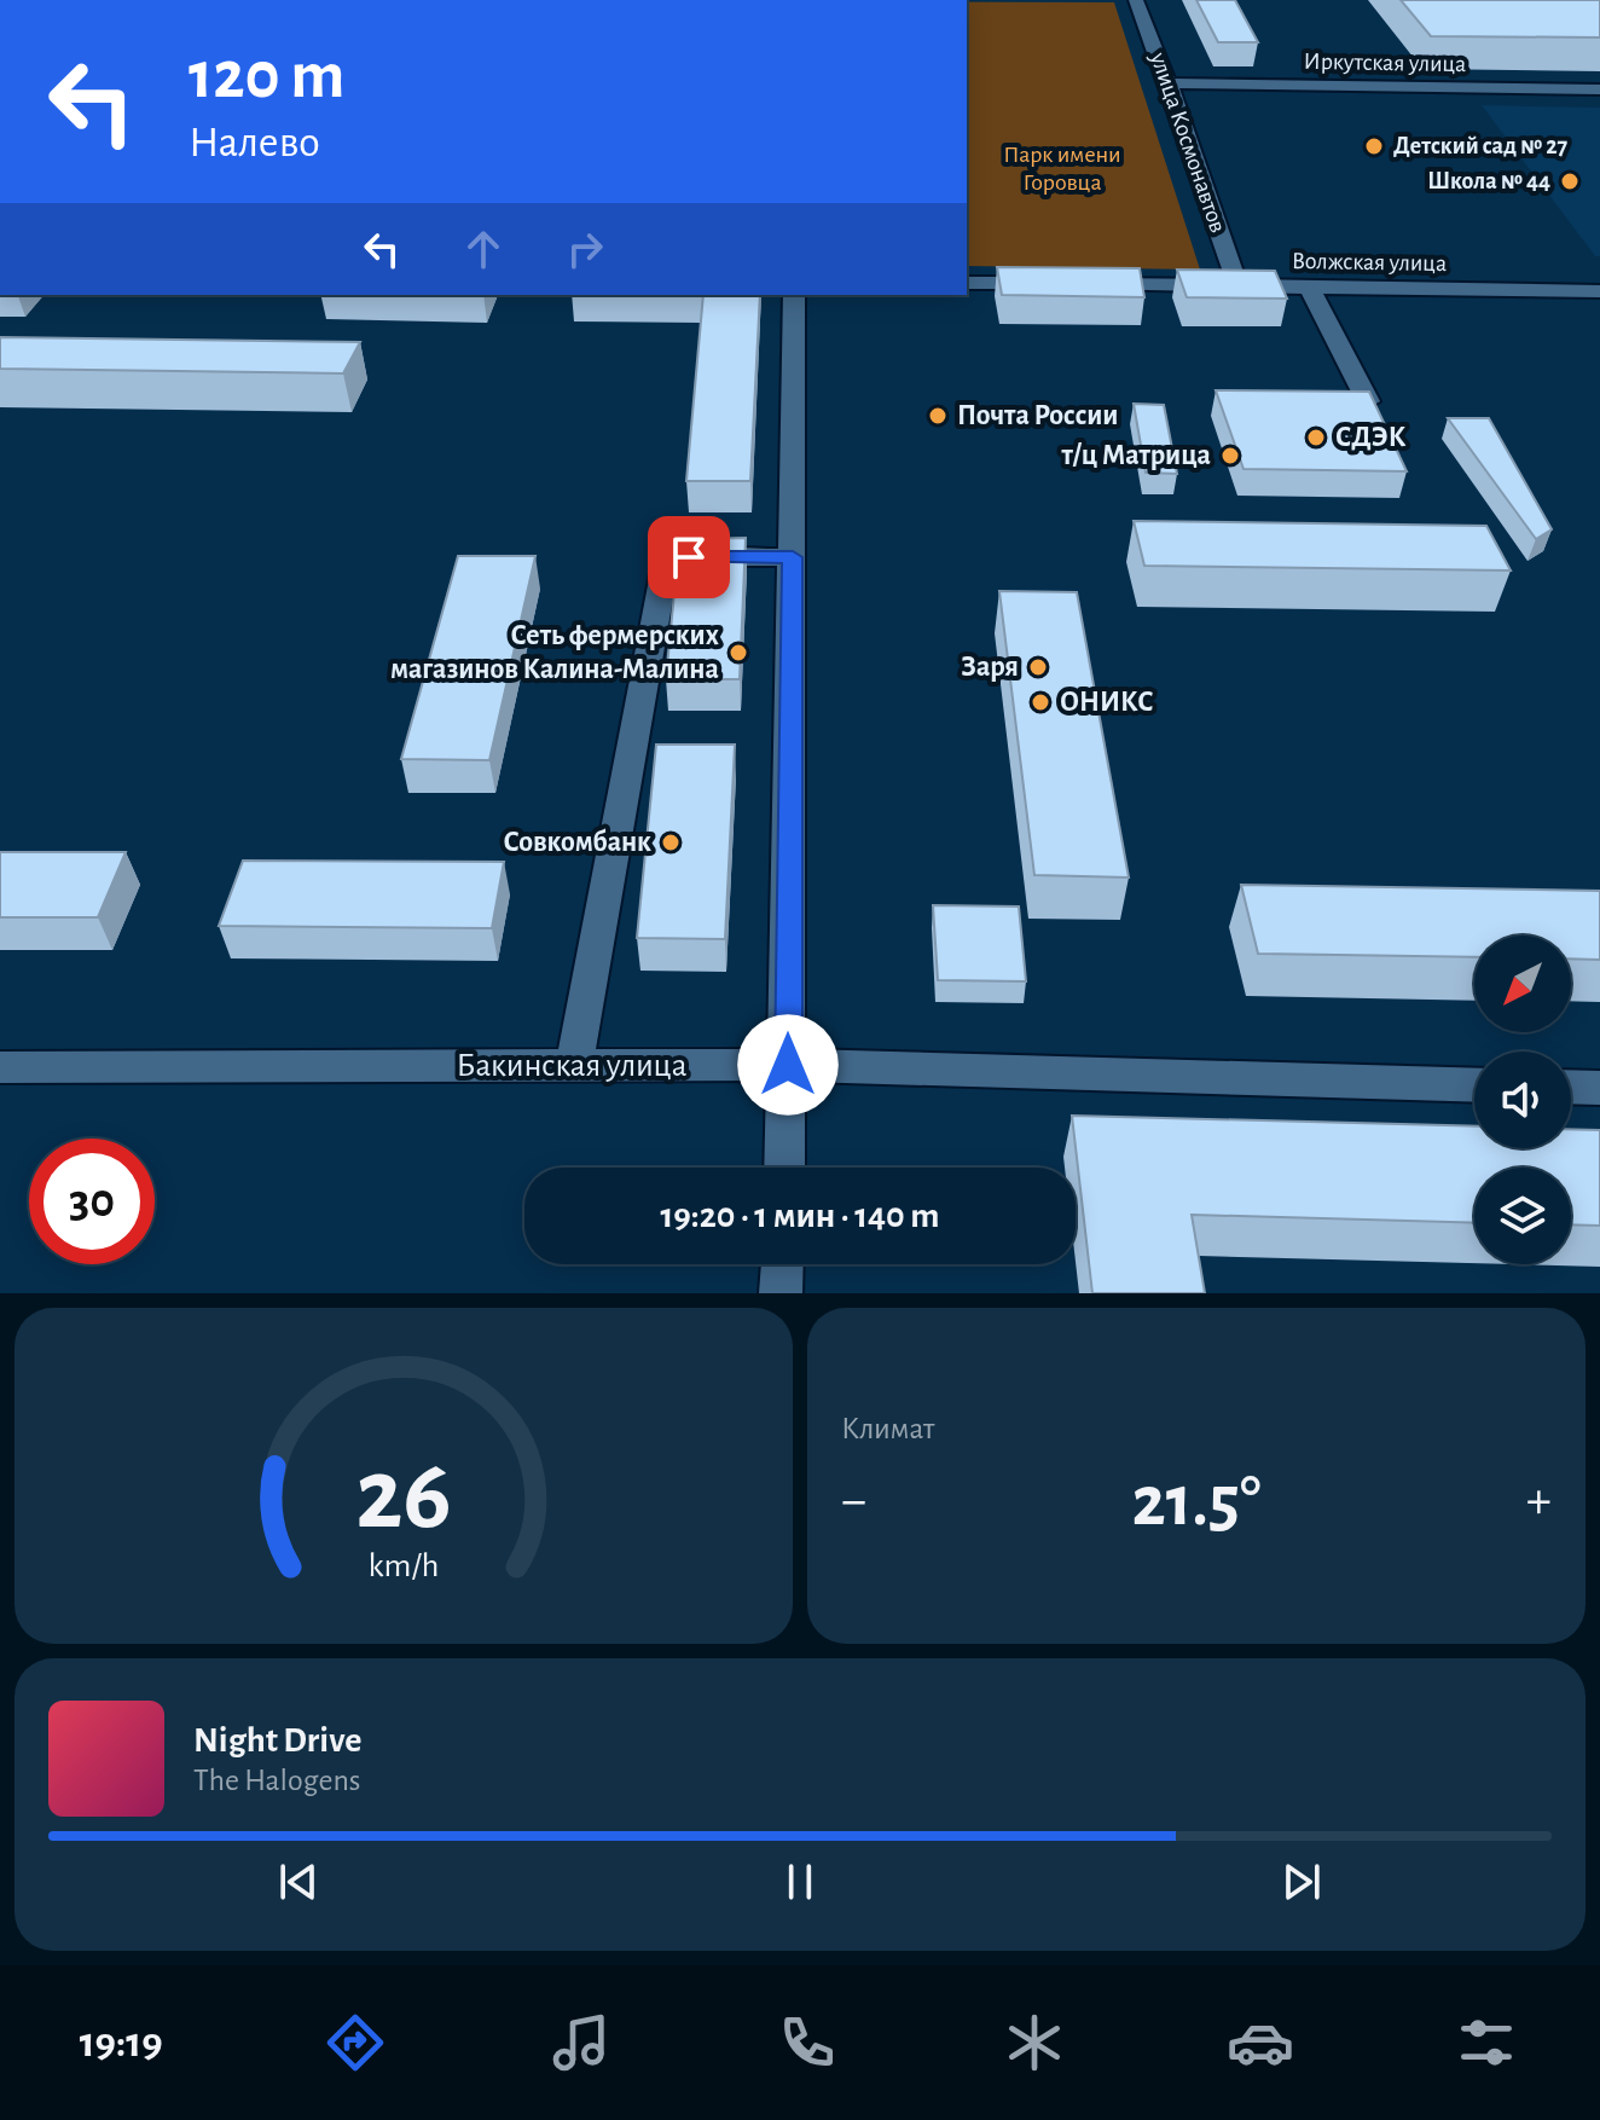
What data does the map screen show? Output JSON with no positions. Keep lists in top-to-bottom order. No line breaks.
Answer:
{"streets":{"street":["Иркутская улица","улица Космонавтов","Волжская улица","Бакинская улица"]},"crossings":[["Иркутская улица","улица Космонавтов"],["улица Космонавтов","Волжская улица"]],"parks":["Парк имени Горовца"],"places":["Детский сад № 27","Школа № 44","Почта России","СДЭК","т/ц Матрица","Сеть фермерских магазинов Калина-Малина","Заря","ОНИКС","Совкомбанк"],"north":"bottom left","page":{"turn":["120 m","Налево"],"limit":"30","trip":"19:20 · 1 мин · 140 m","tile":"Климат","heat":["−","21.5°","+"],"song":["Night Drive","The Halogens"],"tabs":"19:19","gauge":["26","km/h"]}}
